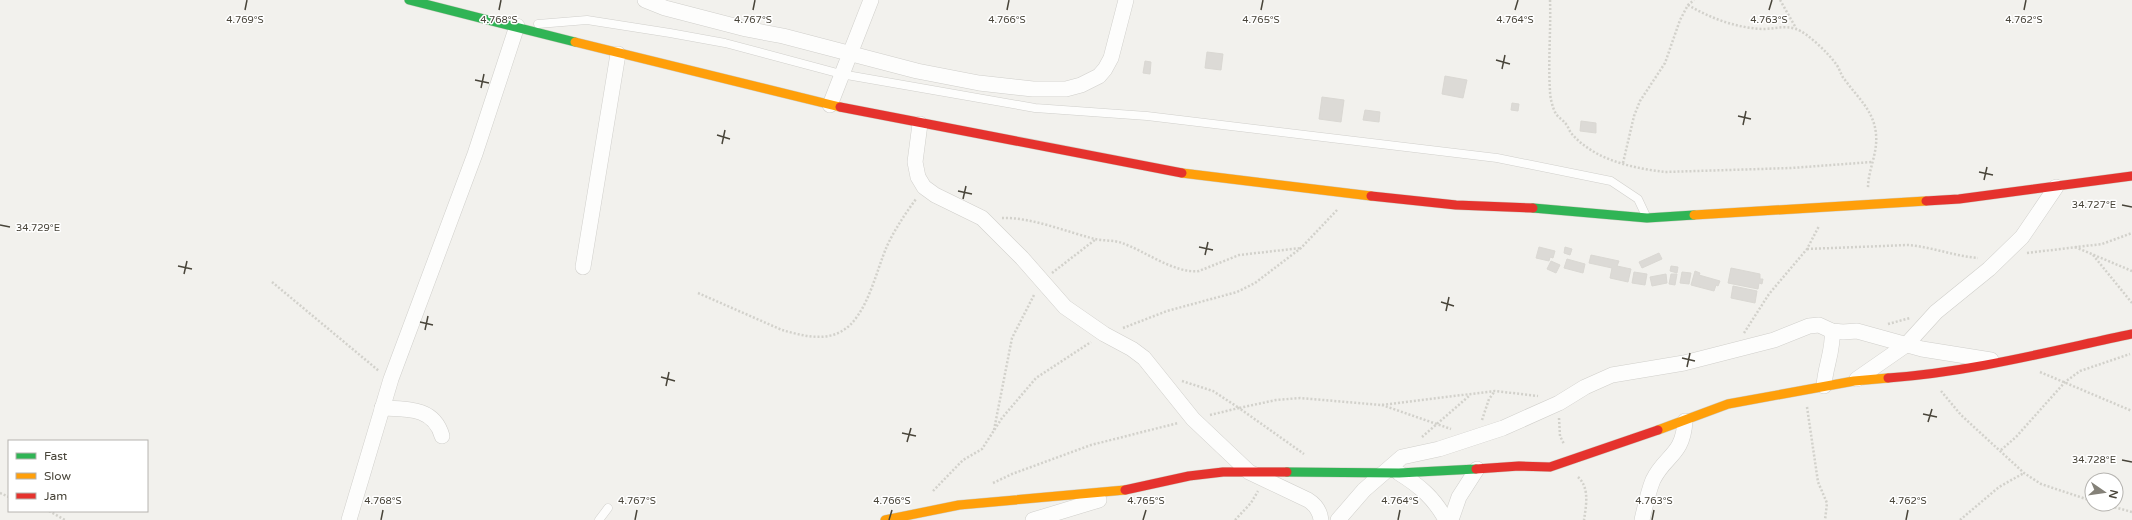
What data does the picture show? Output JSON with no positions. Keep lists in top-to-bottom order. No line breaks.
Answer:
{"legend":["Fast","Slow","Jam"],"north":"right","coordinates":["4.767°S","4.766°S","4.764°S","4.763°S","4.762°S","4.769°S","4.768°S","4.765°S","34.727°E","34.729°E","34.728°E"]}
